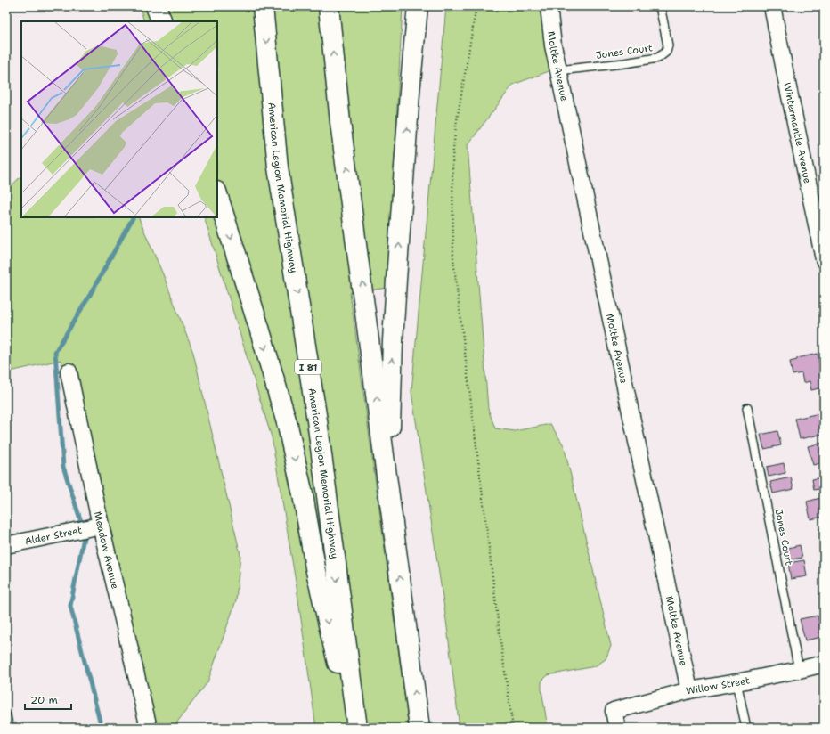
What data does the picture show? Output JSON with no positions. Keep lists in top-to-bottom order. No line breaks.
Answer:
{"streets":{"highway":["American Legion Memorial Highway","I 81"],"street":["Moltke Avenue","Wintermantle Avenue","Alder Street","Meadow Avenue","Willow Street"],"lane":["Jones Court"]},"crossings":[["Jones Court","Moltke Avenue"],["Jones Court","Willow Street"],["Moltke Avenue","Willow Street"],["Alder Street","Meadow Avenue"]],"scale_bar":"20 m"}
